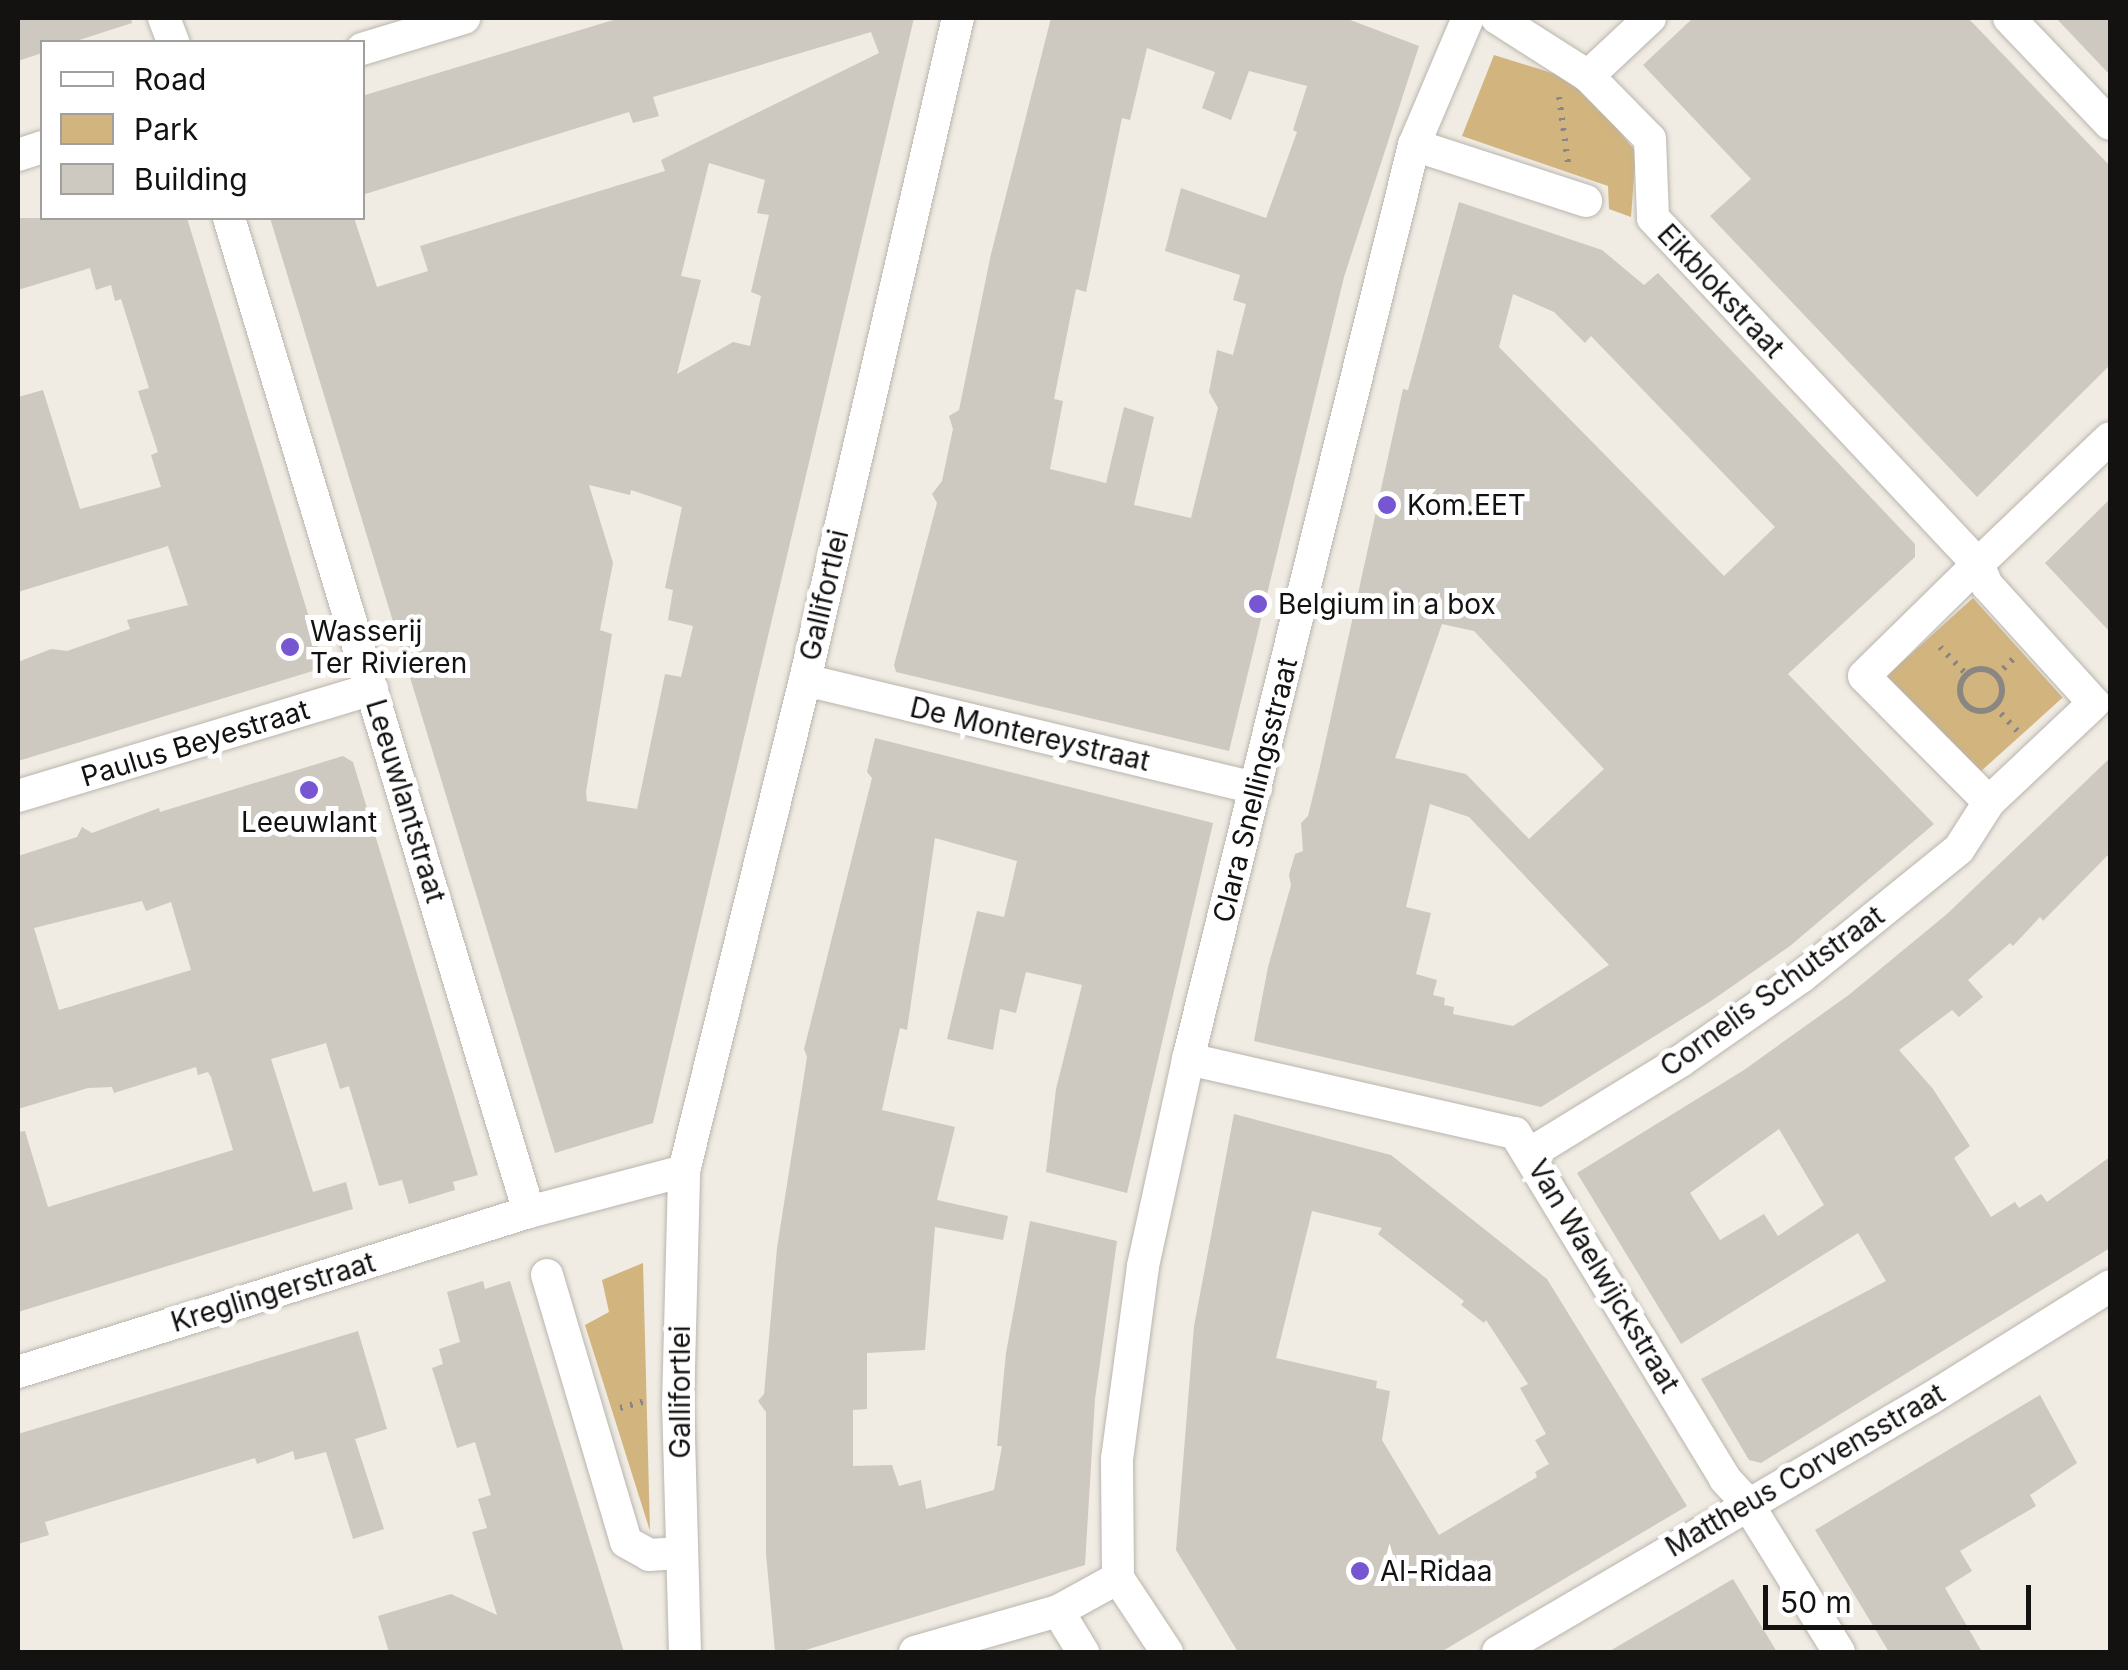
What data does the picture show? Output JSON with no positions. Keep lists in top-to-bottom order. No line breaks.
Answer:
{"streets":{"street":["Eikblokstraat","Gallifortlei","De Montereystraat","Paulus Beyestraat","Clara Snellingsstraat","Leeuwlantstraat","Cornelis Schutstraat","Van Waelwijckstraat","Kreglingerstraat","Mattheus Corvensstraat"]},"crossings":[["Eikblokstraat","Cornelis Schutstraat"],["Gallifortlei","De Montereystraat"],["De Montereystraat","Clara Snellingsstraat"],["Paulus Beyestraat","Leeuwlantstraat"],["Clara Snellingsstraat","Van Waelwijckstraat"],["Leeuwlantstraat","Kreglingerstraat"],["Cornelis Schutstraat","Van Waelwijckstraat"],["Van Waelwijckstraat","Mattheus Corvensstraat"]],"places":["Kom.EET","Belgium in a box","Wasserij Ter Rivieren","Leeuwlant","Al-Ridaa"],"legend":["Road","Park","Building"],"scale_bar":"50 m"}
